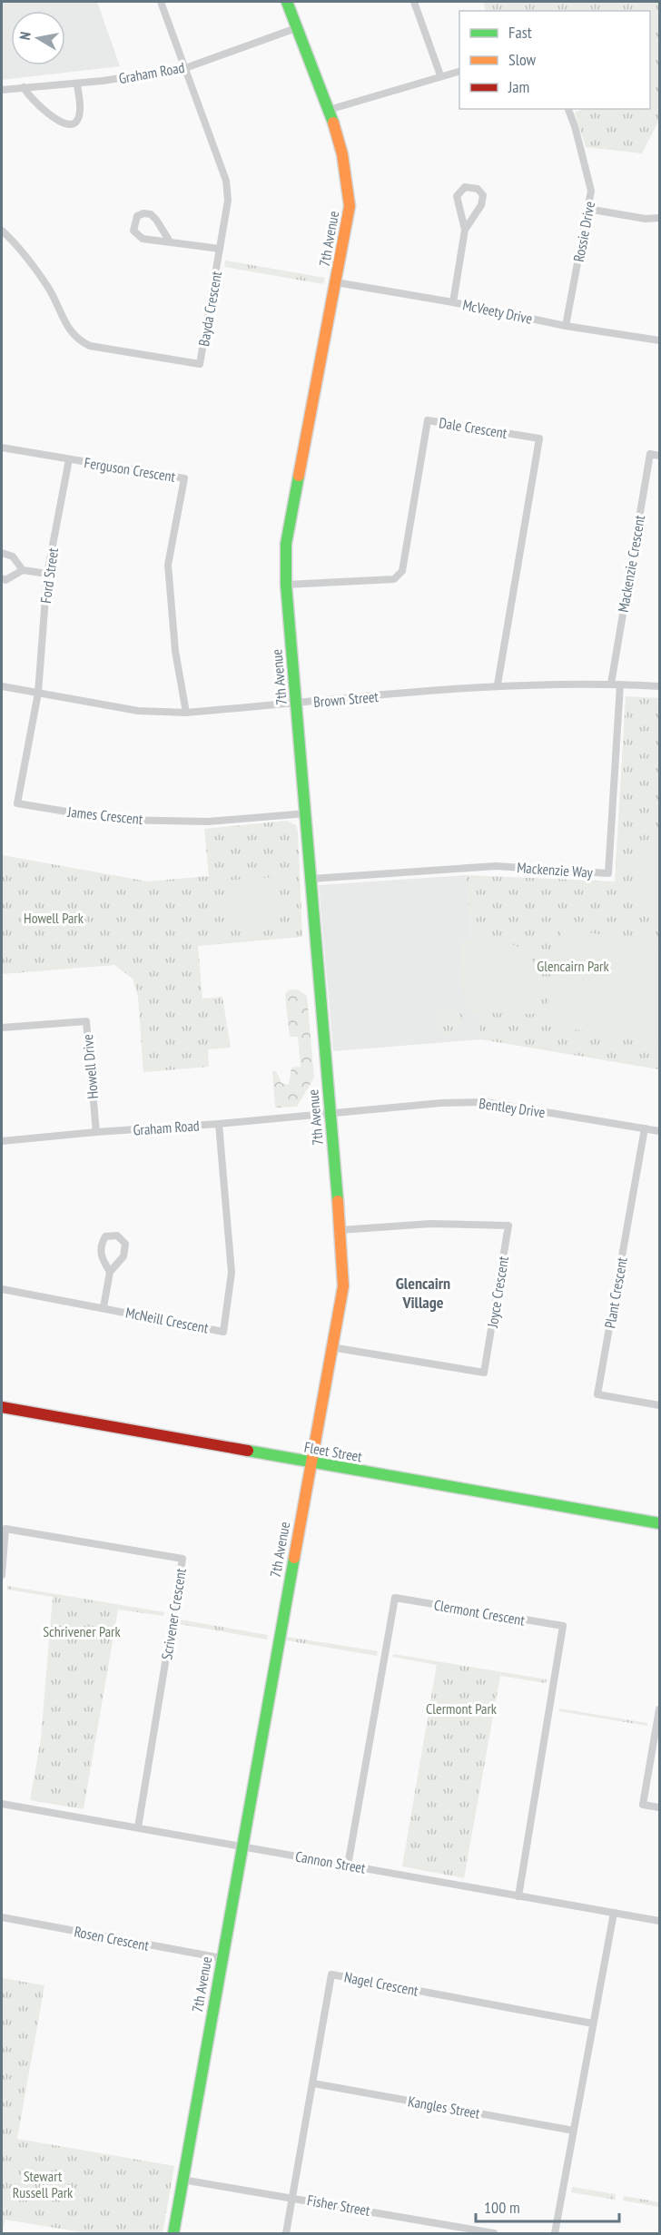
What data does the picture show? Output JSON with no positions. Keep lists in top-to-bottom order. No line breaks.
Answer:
{"streets":{"street":["Graham Road","Rossie Drive","7th Avenue","Bayda Crescent","McVeety Drive","Dale Crescent","Ferguson Crescent","Mackenzie Crescent","Ford Street","Brown Street","James Crescent","Mackenzie Way","Howell Drive","Bentley Drive","Joyce Crescent","Plant Crescent","McNeill Crescent","Fleet Street","Clermont Crescent","Scrivener Crescent","Cannon Street","Rosen Crescent","Nagel Crescent","Kangles Street","Fisher Street"]},"crossings":[["Graham Road","7th Avenue"],["Graham Road","Bayda Crescent"],["Graham Road","Howell Drive"],["Graham Road","Bentley Drive"],["Graham Road","McNeill Crescent"],["Rossie Drive","McVeety Drive"],["7th Avenue","McVeety Drive"],["7th Avenue","Dale Crescent"],["7th Avenue","Brown Street"],["7th Avenue","James Crescent"],["7th Avenue","Mackenzie Way"],["7th Avenue","Bentley Drive"],["7th Avenue","Joyce Crescent"],["7th Avenue","Fleet Street"],["7th Avenue","Cannon Street"],["7th Avenue","Rosen Crescent"],["7th Avenue","Fisher Street"],["Dale Crescent","Brown Street"],["Ferguson Crescent","Ford Street"],["Ferguson Crescent","Brown Street"],["Mackenzie Crescent","Brown Street"],["Ford Street","Brown Street"],["Ford Street","James Crescent"],["Brown Street","James Crescent"],["Brown Street","Mackenzie Way"],["Bentley Drive","Plant Crescent"],["Clermont Crescent","Cannon Street"],["Scrivener Crescent","Cannon Street"],["Nagel Crescent","Kangles Street"],["Nagel Crescent","Fisher Street"]],"districts":["Glencairn Village"],"parks":["Howell Park","Glencairn Park","Schrivener Park","Clermont Park","Stewart Russell Park"],"legend":["Fast","Slow","Jam"],"scale_bar":"100 m","north":"left"}
